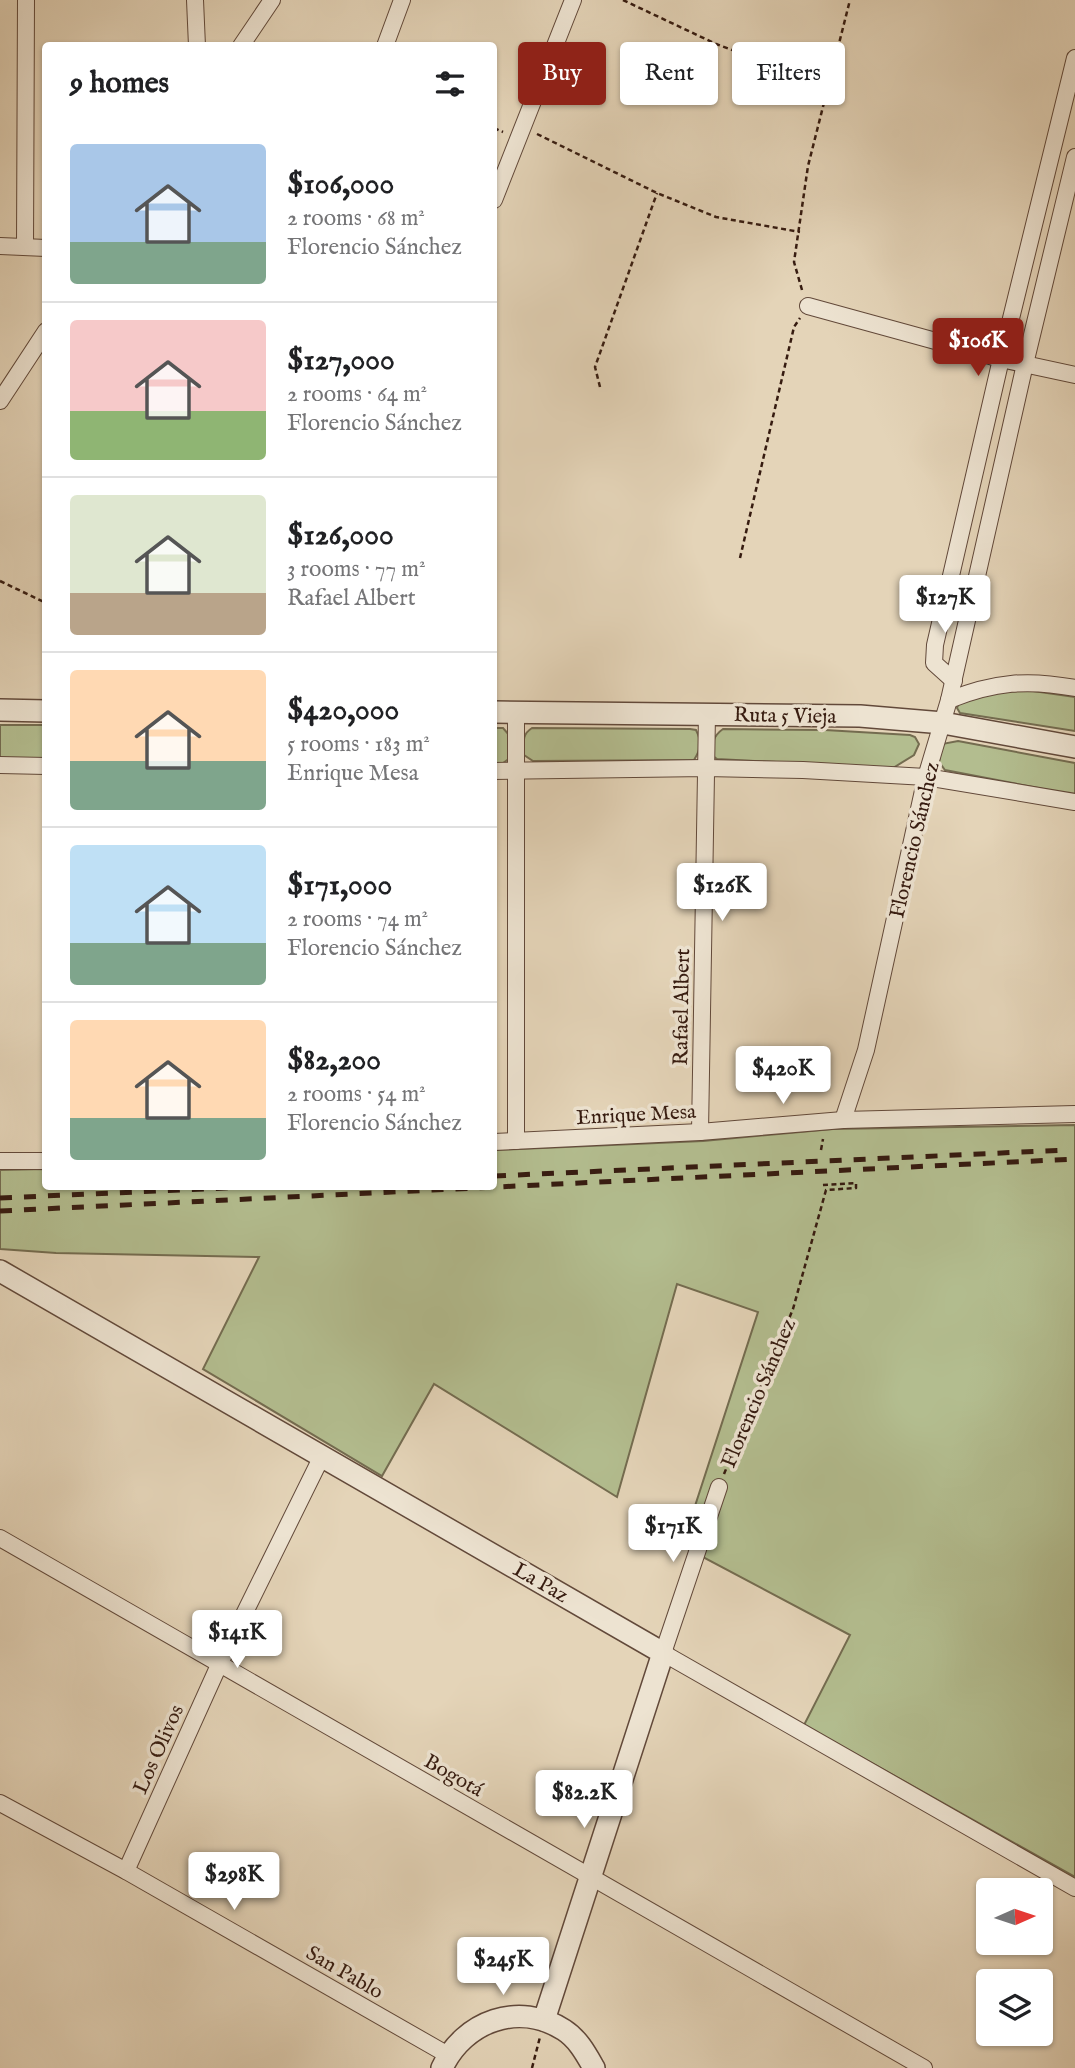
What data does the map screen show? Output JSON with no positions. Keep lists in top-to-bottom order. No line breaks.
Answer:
{"streets":{"street":["Ruta 5 Vieja","Florencio Sánchez","Rafael Albert","Enrique Mesa","La Paz","Los Olivos","Bogotá","San Pablo"]},"crossings":[["Ruta 5 Vieja","Florencio Sánchez"],["Ruta 5 Vieja","Rafael Albert"],["Florencio Sánchez","Enrique Mesa"],["Florencio Sánchez","La Paz"],["Florencio Sánchez","Bogotá"],["Rafael Albert","Enrique Mesa"],["La Paz","Los Olivos"],["Los Olivos","Bogotá"],["Los Olivos","San Pablo"]],"north":"right","page":{"chip":["Buy","Rent","Filters"],"heading":"9 homes","list":[{"name":"$106,000","note":"2 rooms · 68 m² · Florencio Sánchez"},{"name":"$127,000","note":"2 rooms · 64 m² · Florencio Sánchez"},{"name":"$126,000","note":"3 rooms · 77 m² · Rafael Albert"},{"name":"$420,000","note":"5 rooms · 183 m² · Enrique Mesa"},{"name":"$171,000","note":"2 rooms · 74 m² · Florencio Sánchez"},{"name":"$82,200","note":"2 rooms · 54 m² · Florencio Sánchez"}],"price":["$106K","$127K","$126K","$420K","$171K","$141K","$82.2K","$298K","$245K"]}}
